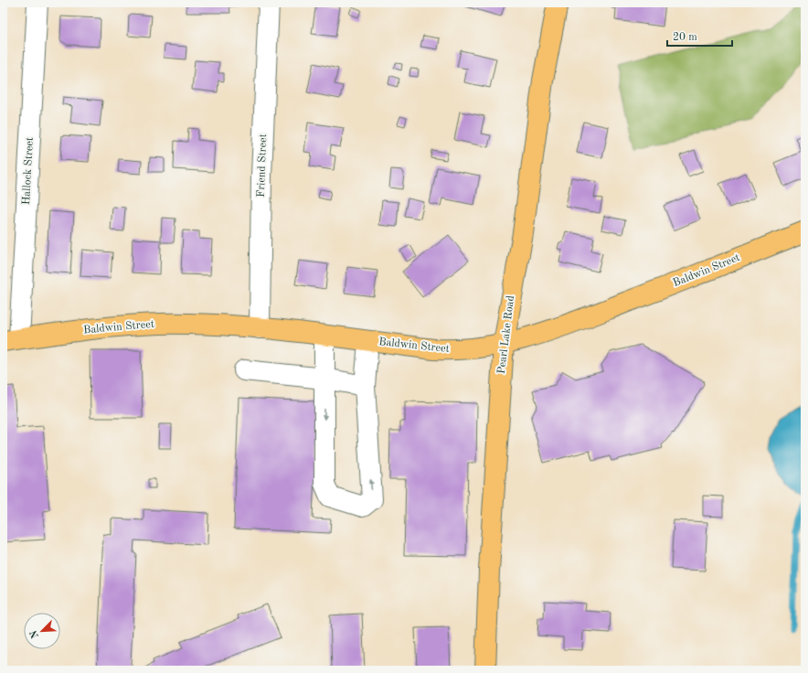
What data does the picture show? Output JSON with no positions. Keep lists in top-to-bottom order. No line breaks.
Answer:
{"streets":{"main road":["Baldwin Street","Pearl Lake Road"],"street":["Friend Street","Hallock Street"]},"crossings":[["Friend Street","Baldwin Street"],["Hallock Street","Baldwin Street"],["Baldwin Street","Pearl Lake Road"]],"scale_bar":"20 m","north":"bottom left"}
